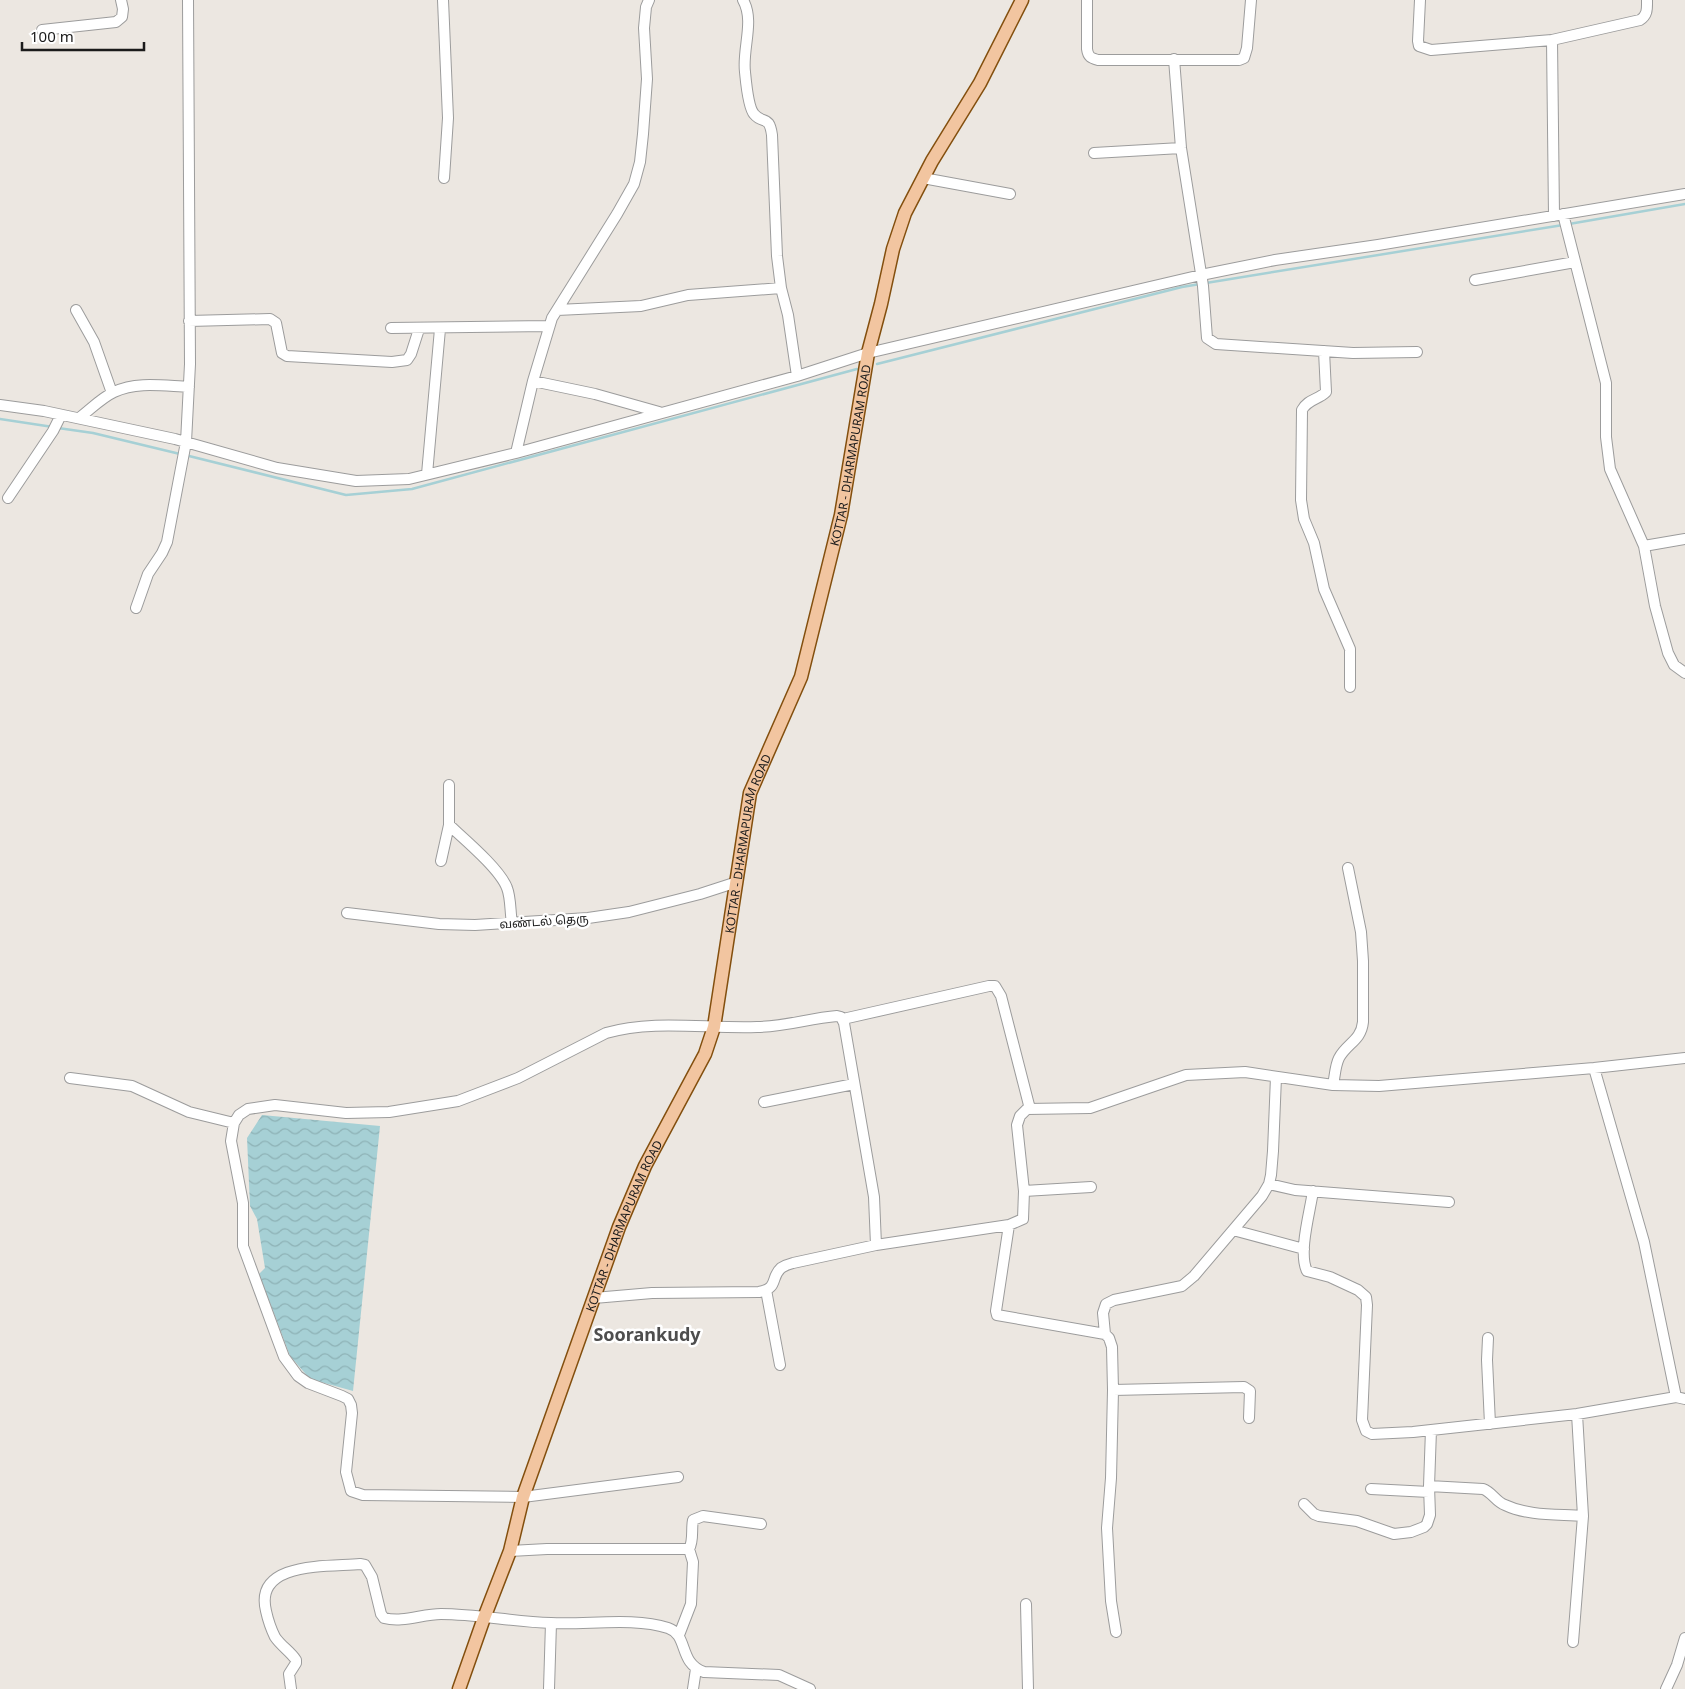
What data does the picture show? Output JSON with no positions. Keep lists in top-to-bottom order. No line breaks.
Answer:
{"streets":{"main road":["KOTTAR - DHARMAPURAM ROAD"],"street":["வண்டல் தெரு"]},"crossings":[["KOTTAR - DHARMAPURAM ROAD","வண்டல் தெரு"]],"districts":["Soorankudy"],"scale_bar":"100 m"}
